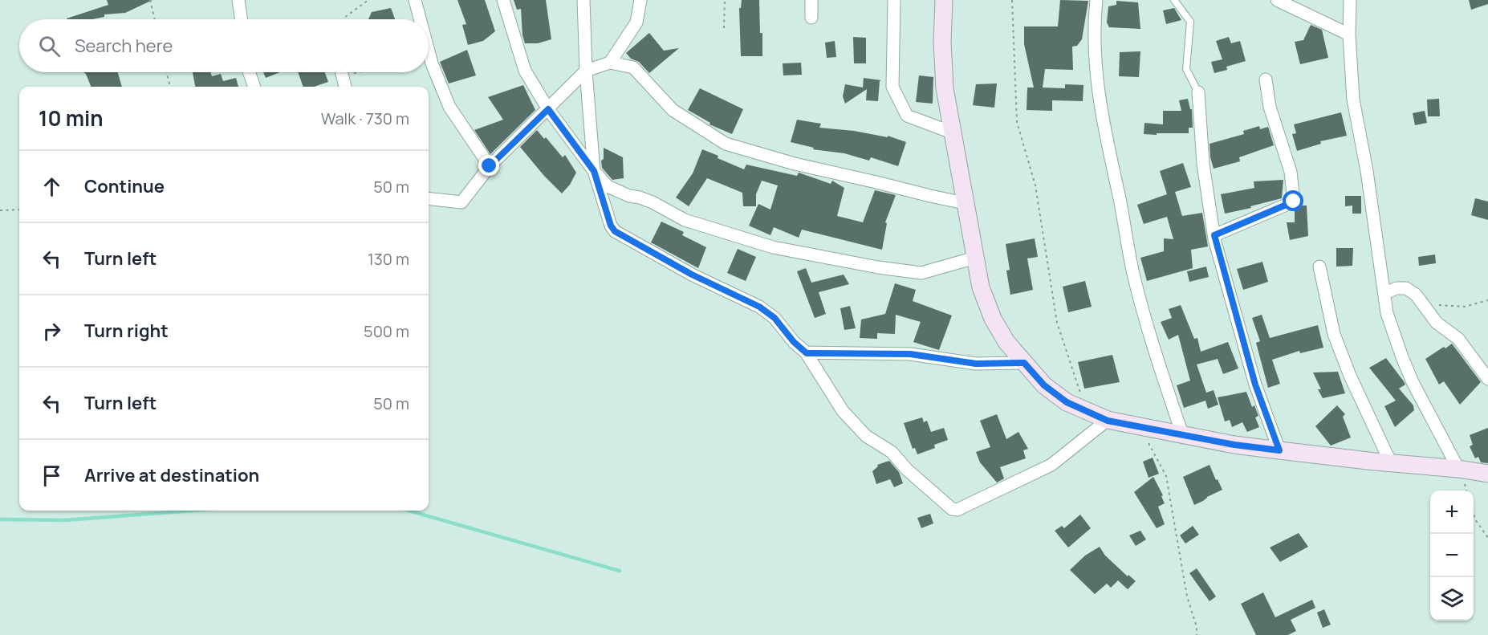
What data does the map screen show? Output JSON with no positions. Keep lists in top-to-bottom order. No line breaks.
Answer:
{"page":{"search":"Search here","heading":["10 min","Walk · 730 m"],"list":[["Continue","50 m"],["Turn left","130 m"],["Turn right","500 m"],["Turn left","50 m"],"Arrive at destination"],"map_buttons":["+","−"]}}
